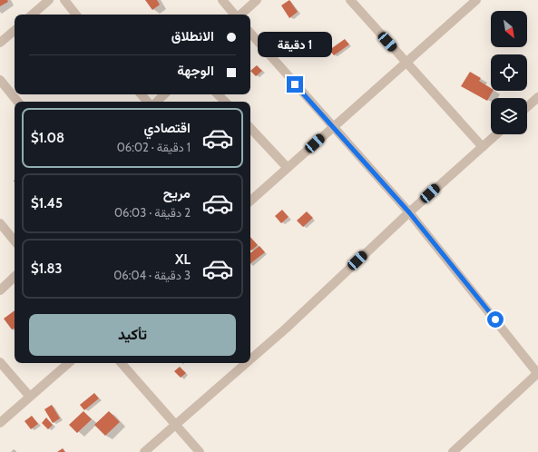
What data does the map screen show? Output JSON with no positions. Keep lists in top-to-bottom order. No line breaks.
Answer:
{"north":"bottom right","page":{"banner":["الانطلاق","الوجهة"],"bubble":"1 دقيقة","list":[{"name":"اقتصادي","note":"1 دقيقة · 06:02","value":"$1.08"},{"name":"مريح","note":"2 دقيقة · 06:03","value":"$1.45"},{"name":"XL","note":"3 دقيقة · 06:04","value":"$1.83"}],"buttons":"تأكيد"}}
